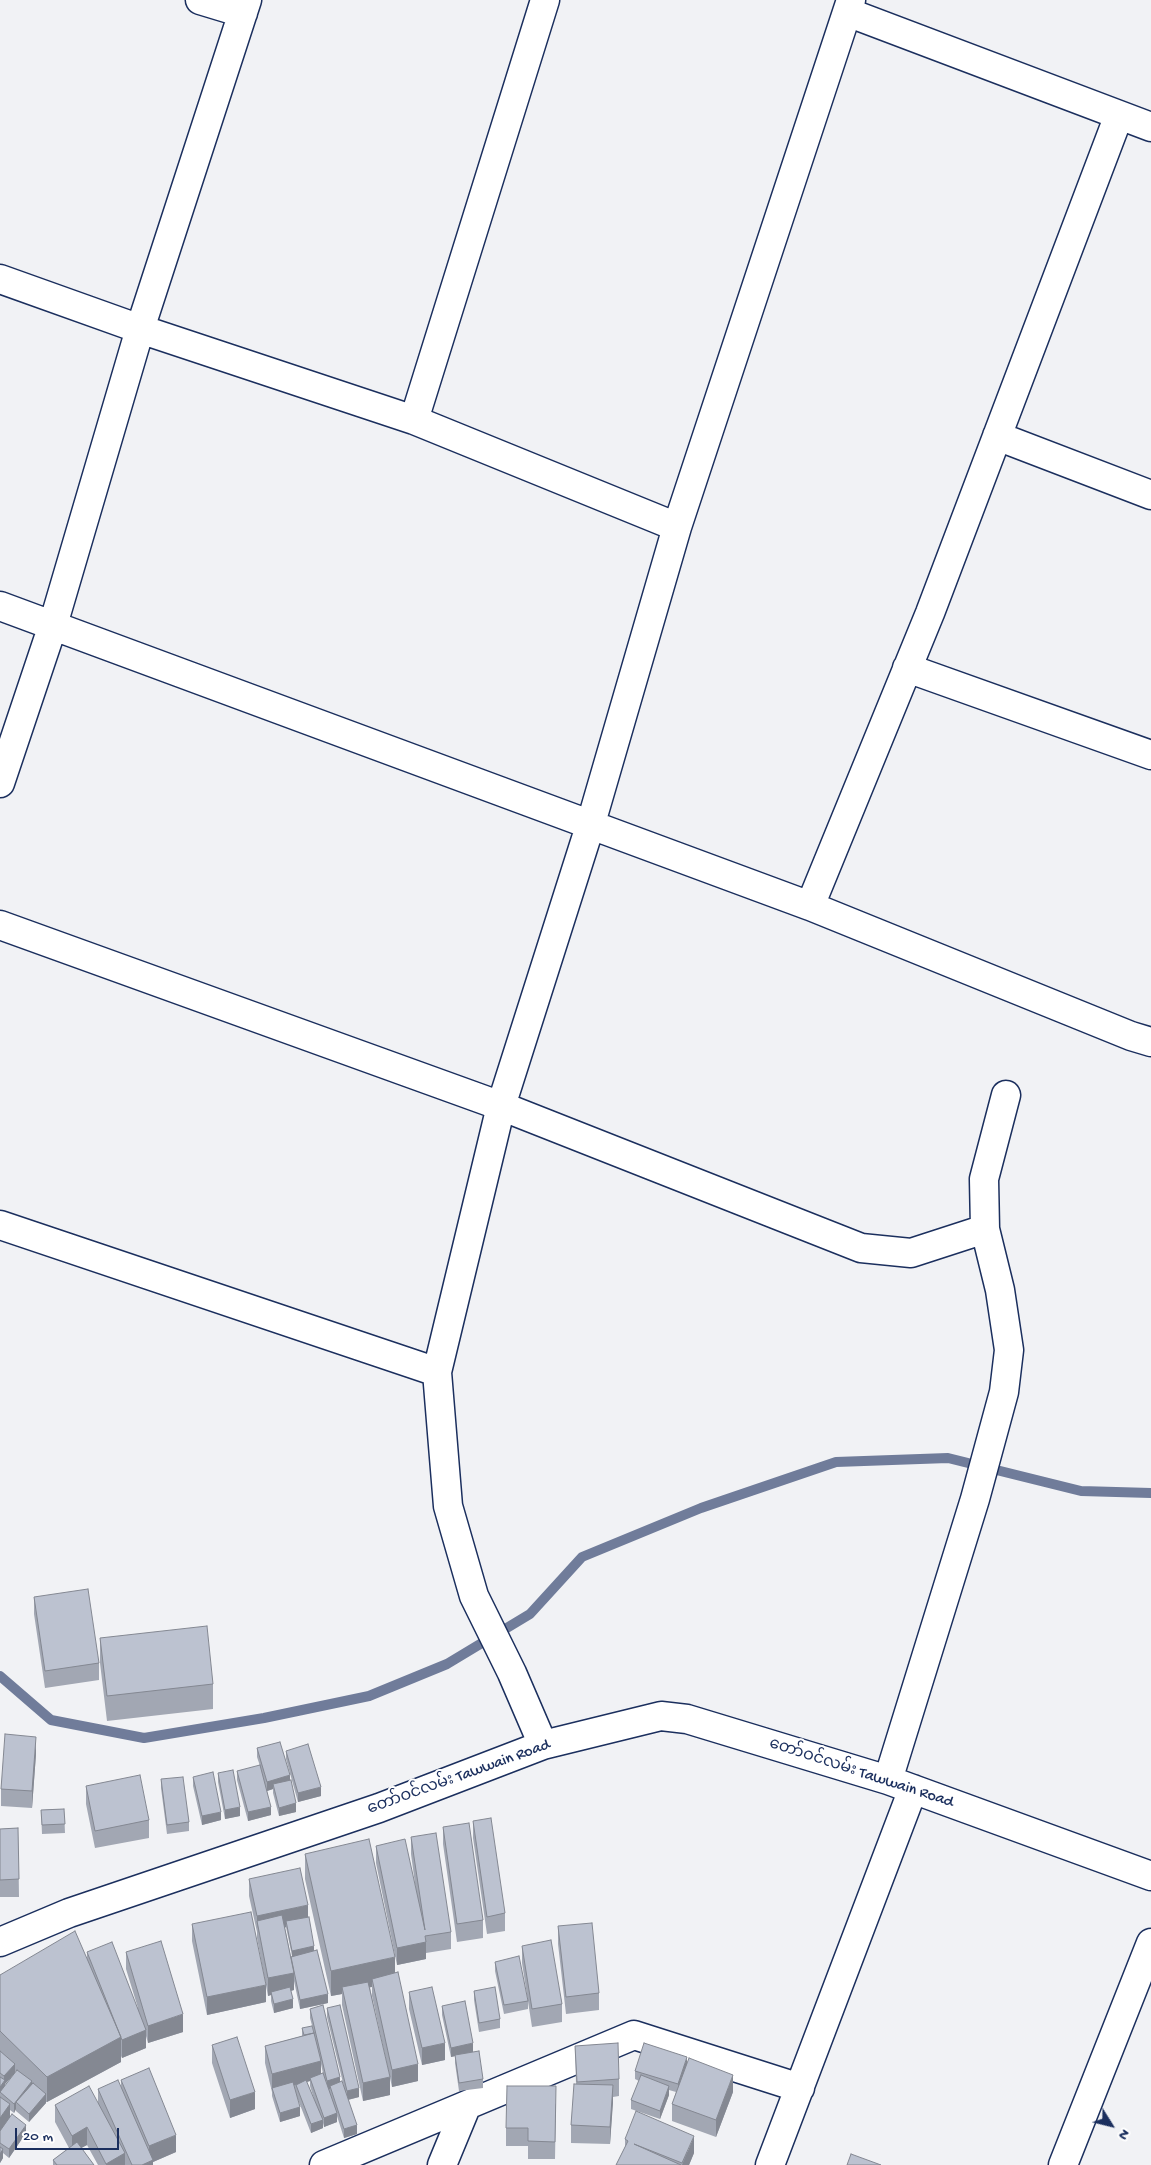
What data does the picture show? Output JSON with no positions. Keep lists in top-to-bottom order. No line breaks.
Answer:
{"streets":{"street":["တော်ဝင်လမ်း Tawwain Road"]},"scale_bar":"20 m","north":"bottom right"}
